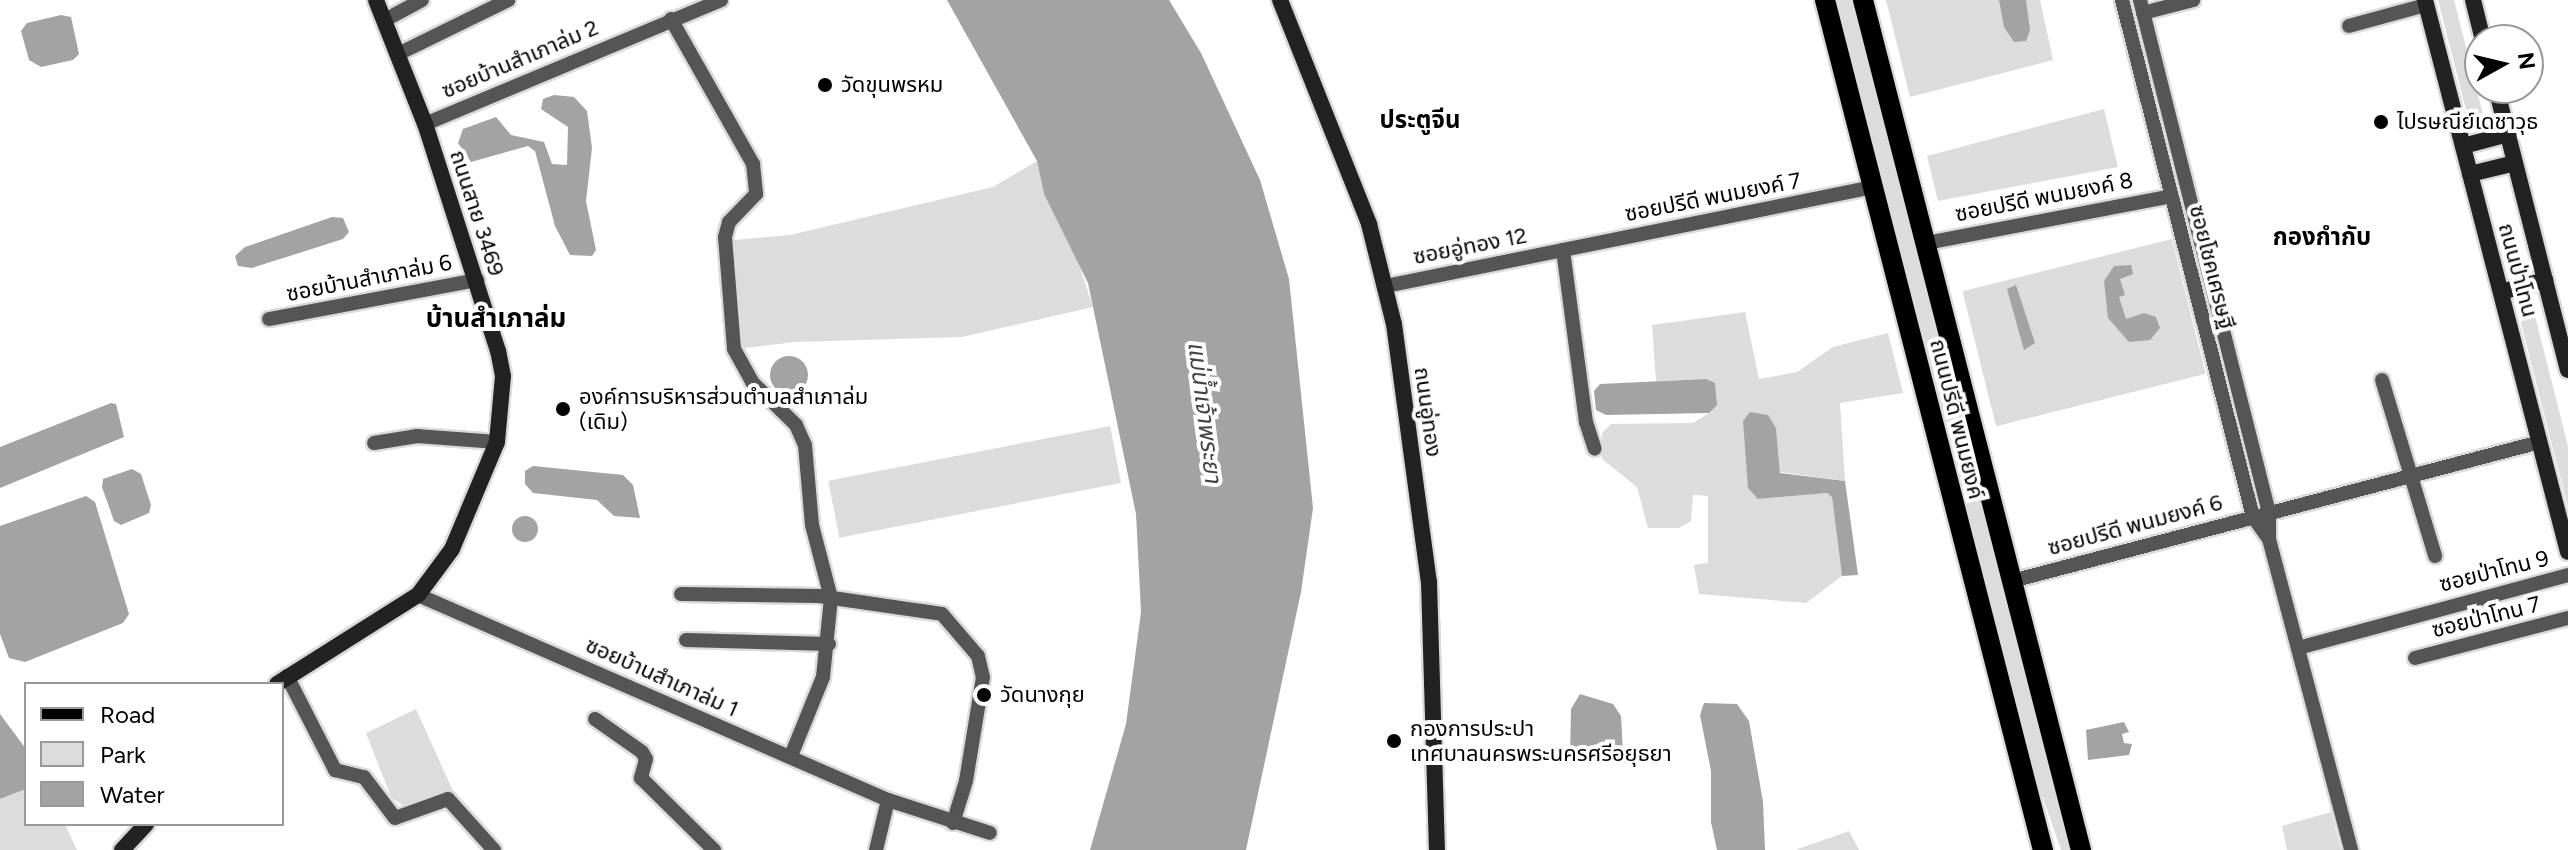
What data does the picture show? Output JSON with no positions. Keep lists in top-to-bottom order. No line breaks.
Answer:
{"streets":{"main road":["ถนนปรีดี พนมยงค์"],"street":["ซอยบ้านสำเภาล่ม 2","ซอยปรีดี พนมยงค์ 7","ซอยปรีดี พนมยงค์ 8","ถนนสาย 3469","ซอยอู่ทอง 12","ซอยโชคเศรษฐี","ถนนป่าโทน","ซอยบ้านสำเภาล่ม 6","ถนนอู่ทอง","ซอยปรีดี พนมยงค์ 6","ซอยป่าโทน 9","ซอยป่าโทน 7","ซอยบ้านสำเภาล่ม 1"]},"crossings":[["ซอยบ้านสำเภาล่ม 2","ถนนสาย 3469"],["ซอยปรีดี พนมยงค์ 7","ซอยอู่ทอง 12"],["ซอยปรีดี พนมยงค์ 7","ถนนปรีดี พนมยงค์"],["ซอยปรีดี พนมยงค์ 8","ซอยโชคเศรษฐี"],["ซอยปรีดี พนมยงค์ 8","ถนนปรีดี พนมยงค์"],["ถนนสาย 3469","ซอยบ้านสำเภาล่ม 6"],["ถนนสาย 3469","ซอยบ้านสำเภาล่ม 1"],["ซอยอู่ทอง 12","ถนนอู่ทอง"],["ซอยโชคเศรษฐี","ซอยปรีดี พนมยงค์ 6"],["ซอยโชคเศรษฐี","ซอยป่าโทน 9"],["ถนนป่าโทน","ซอยปรีดี พนมยงค์ 6"],["ถนนปรีดี พนมยงค์","ซอยปรีดี พนมยงค์ 6"]],"districts":["ประตูจีน","กองกำกับ","บ้านสำเภาล่ม"],"water":["แม่น้ำเจ้าพระยา"],"places":["วัดขุนพรหม","ไปรษณีย์เดชาวุธ","องค์การบริหารส่วนตำบลสำเภาล่ม (เดิม)","วัดนางกุย","กองการประปา เทศบาลนครพระนครศรีอยุธยา"],"legend":["Road","Park","Water"],"north":"right"}
